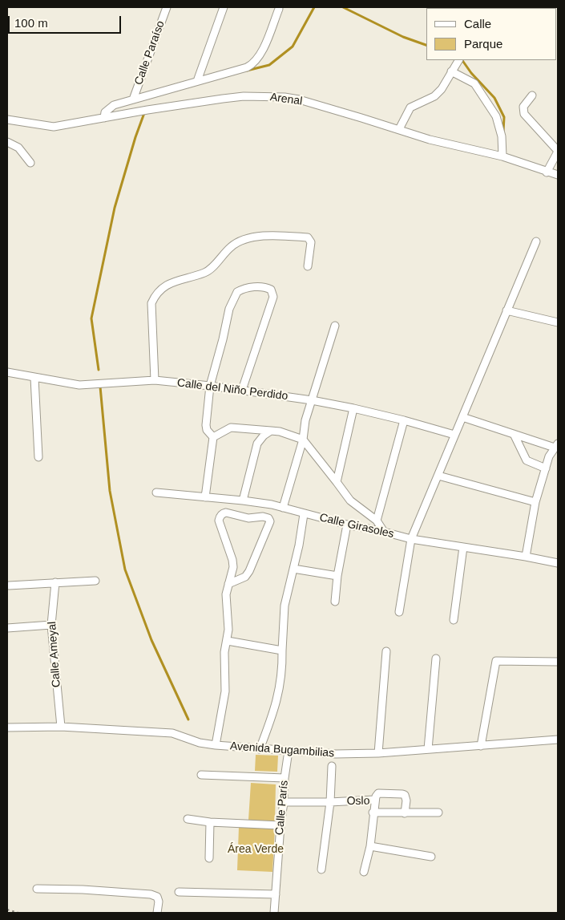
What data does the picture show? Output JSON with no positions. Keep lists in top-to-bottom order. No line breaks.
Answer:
{"streets":{"street":["Calle Paraíso","Arenal","Calle del Niño Perdido","Calle Girasoles","Calle Ameyal","Avenida Bugambilias","Oslo","Calle París"]},"crossings":[["Calle Ameyal","Avenida Bugambilias"],["Avenida Bugambilias","Calle París"]],"parks":["Área Verde"],"legend":["Calle","Parque"],"scale_bar":"100 m"}
